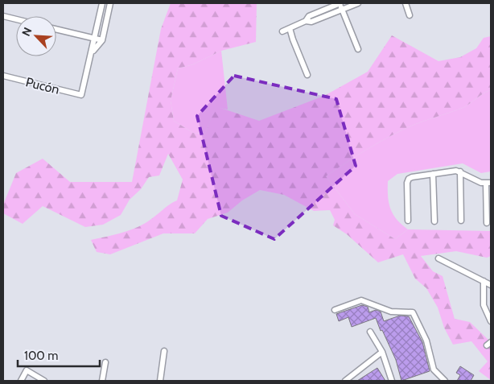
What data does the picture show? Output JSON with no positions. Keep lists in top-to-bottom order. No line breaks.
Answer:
{"streets":{"street":["Pucón"]},"scale_bar":"100 m","north":"top left"}
